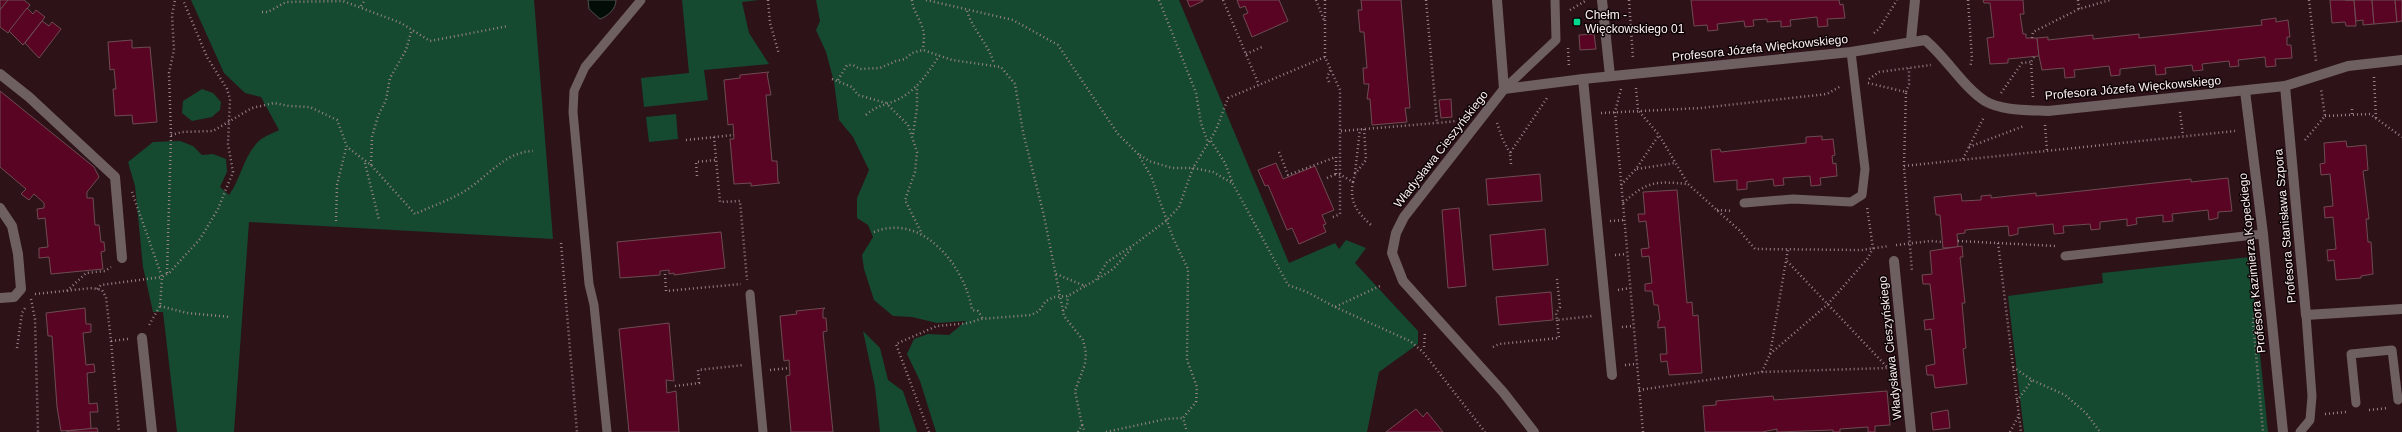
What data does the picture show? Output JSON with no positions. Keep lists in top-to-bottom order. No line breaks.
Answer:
{"streets":{"street":["Profesora Józefa Więckowskiego","Władysława Cieszyńskiego","Profesora Stanisława Szpora","Profesora Kazimierza Kopeckiego"]},"crossings":[["Profesora Józefa Więckowskiego","Władysława Cieszyńskiego"],["Profesora Józefa Więckowskiego","Profesora Stanisława Szpora"],["Profesora Józefa Więckowskiego","Profesora Kazimierza Kopeckiego"]],"places":{"transit":["Chełm - Więckowskiego 01"]}}
